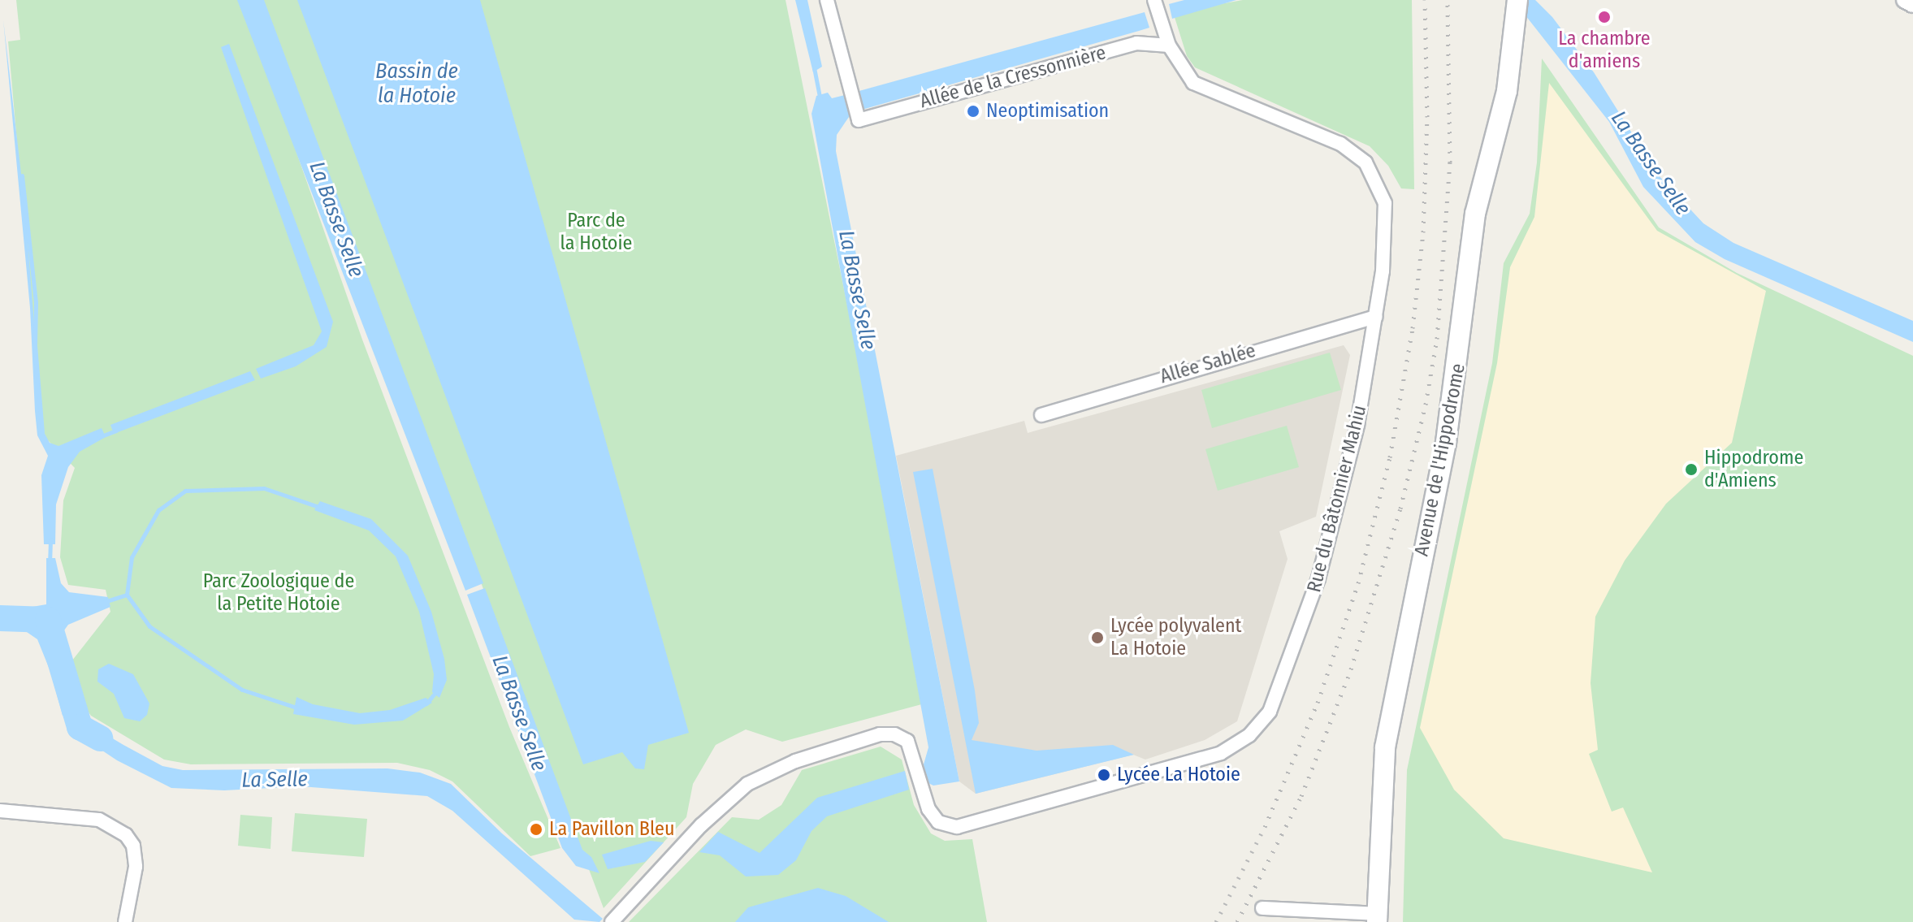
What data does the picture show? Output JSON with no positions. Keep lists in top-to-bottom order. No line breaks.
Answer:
{"streets":{"main road":["Avenue de l'Hippodrome"],"street":["Allée de la Cressonnière","Allée Sablée","Rue du Bâtonnier Mahiu"]},"crossings":[["Allée de la Cressonnière","Rue du Bâtonnier Mahiu"],["Allée Sablée","Rue du Bâtonnier Mahiu"]],"water":["Bassin de la Hotoie","La Basse Selle","La Selle"],"parks":["Parc de la Hotoie","Parc Zoologique de la Petite Hotoie"],"places":["La chambre d'amiens","Neoptimisation","Hippodrome d'Amiens","Lycée polyvalent La Hotoie","Lycée La Hotoie","La Pavillon Bleu"]}
